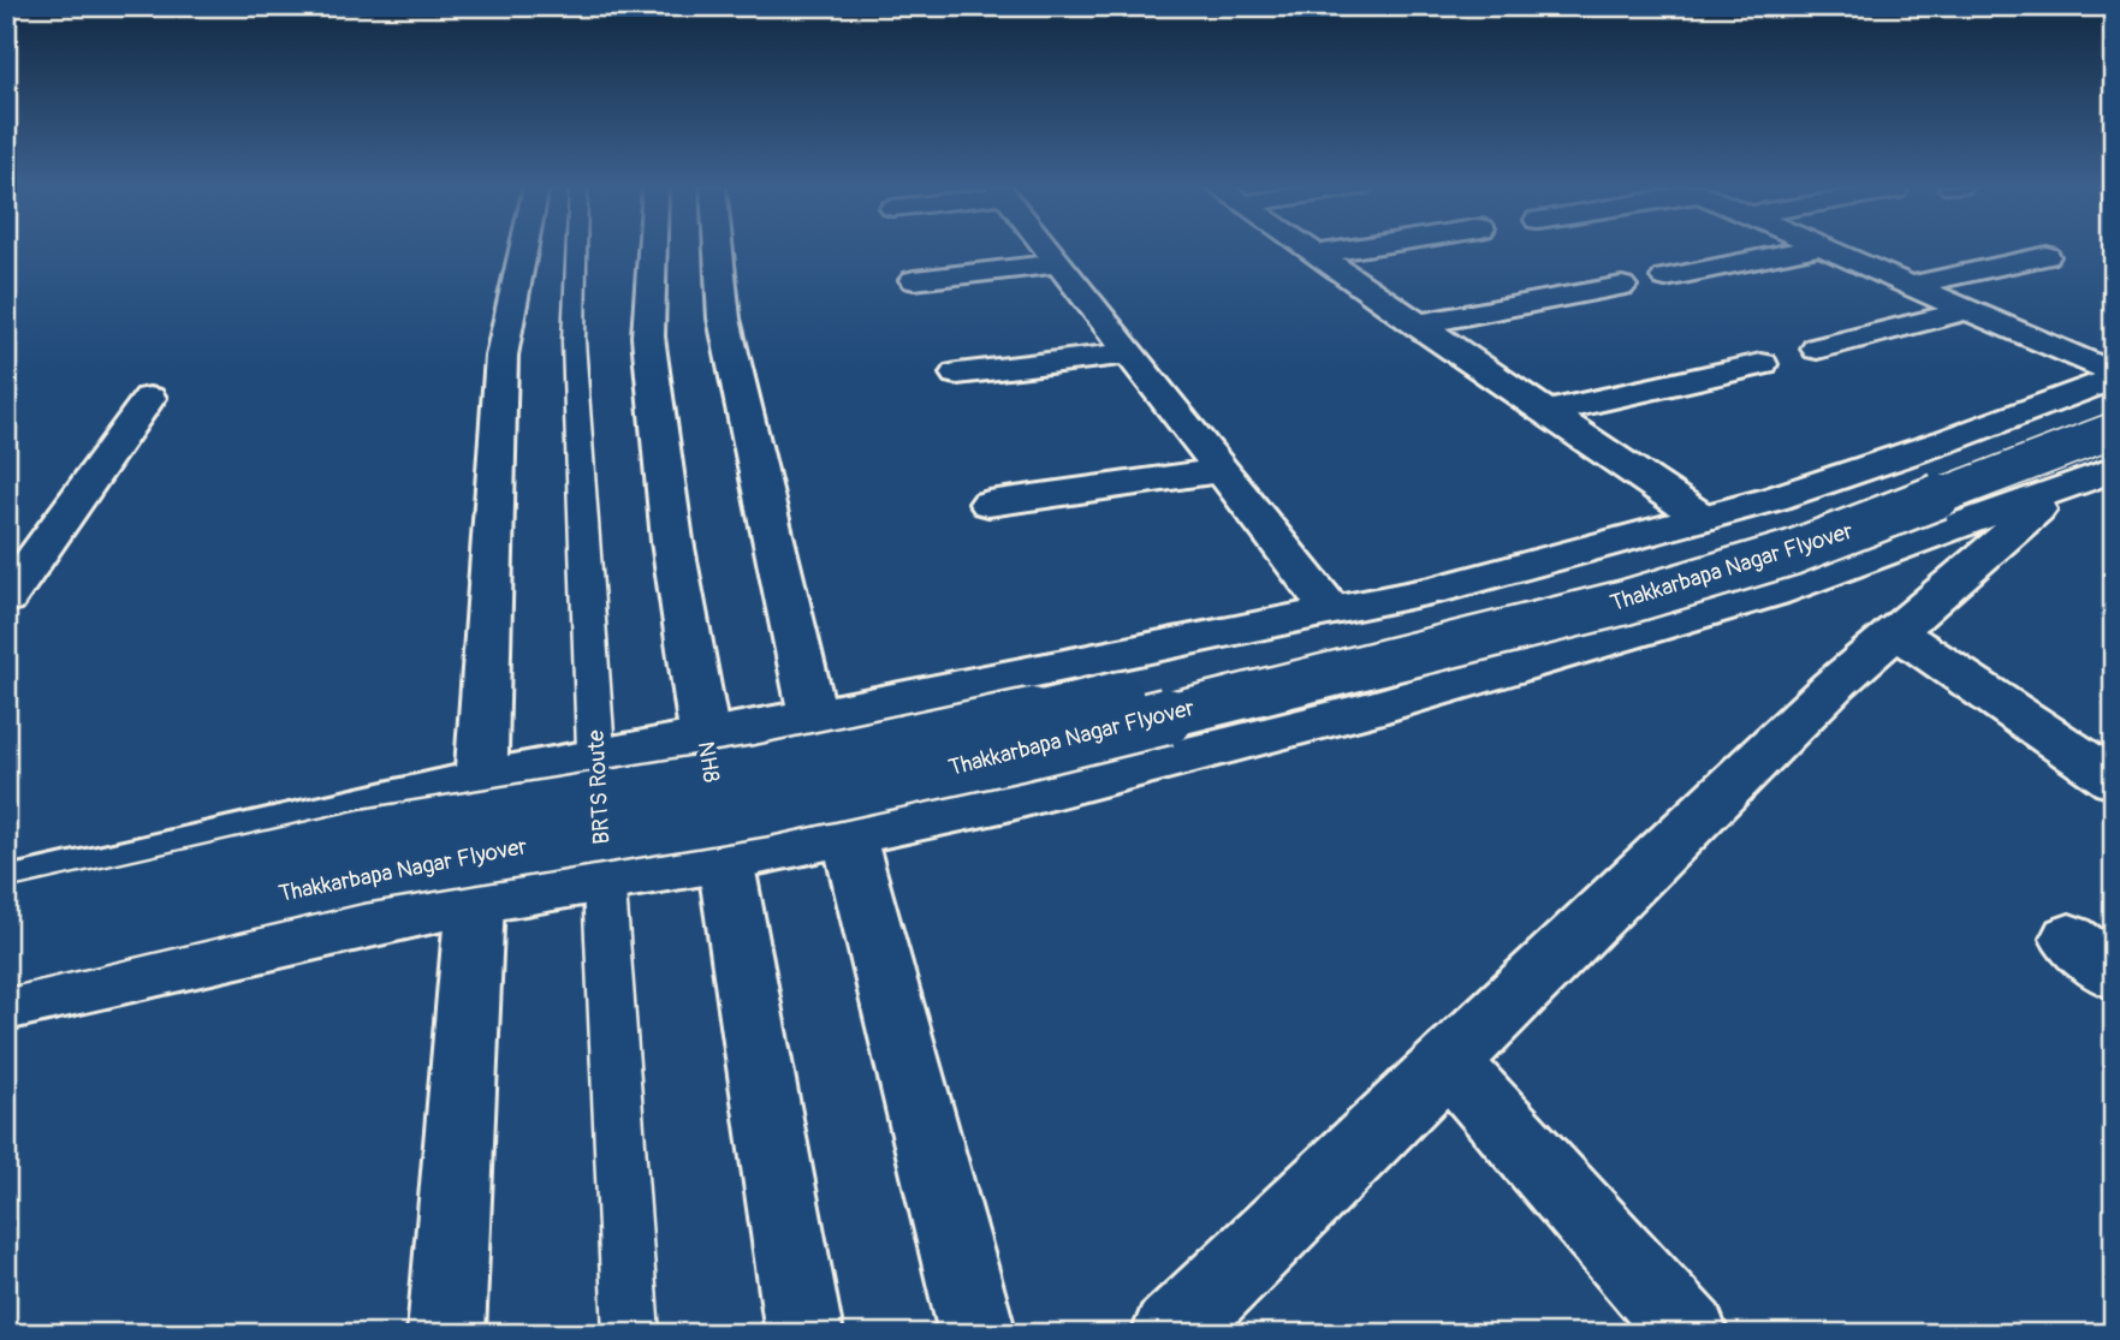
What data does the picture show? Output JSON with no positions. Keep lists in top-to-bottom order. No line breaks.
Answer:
{"streets":{"street":["Thakkarbapa Nagar Flyover","NH8"],"lane":["BRTS Route"]}}
